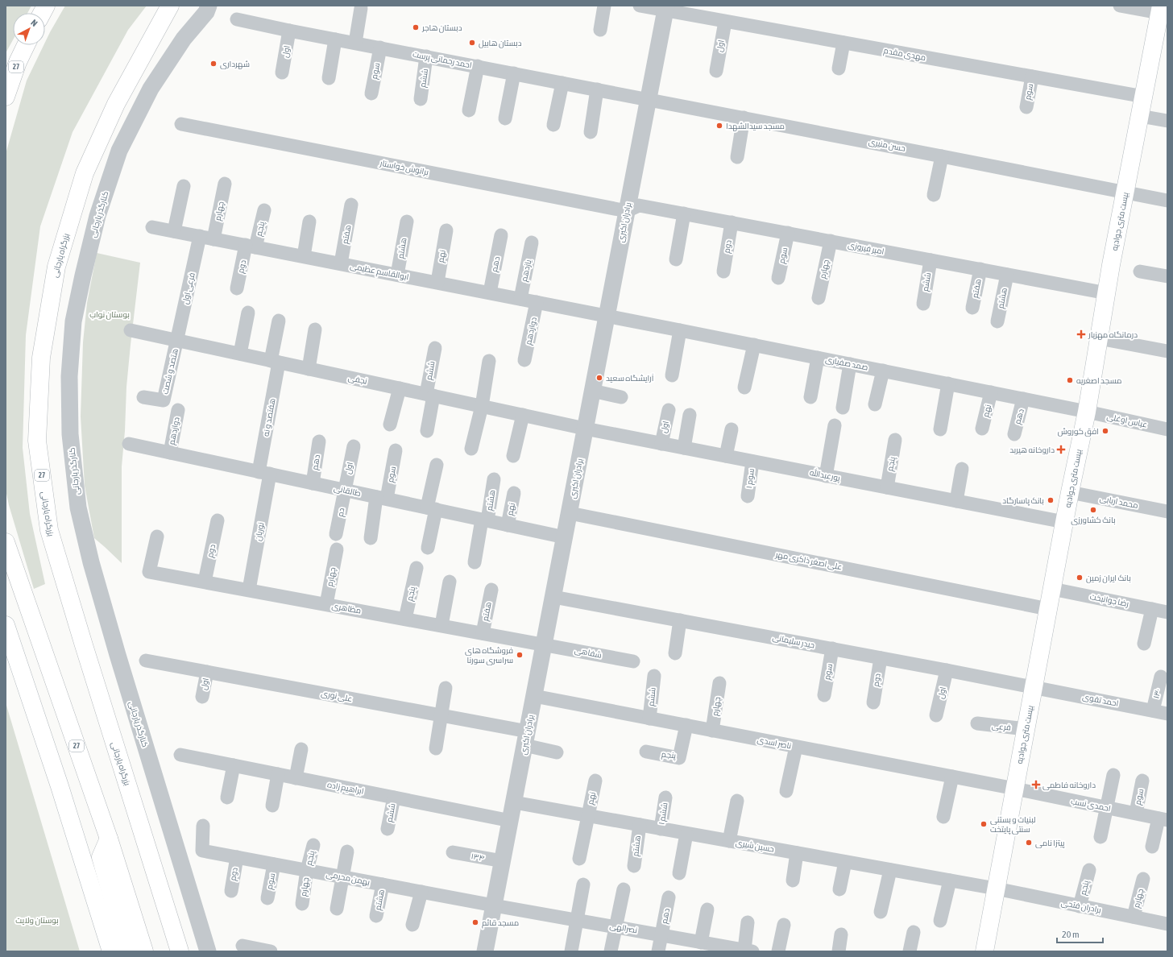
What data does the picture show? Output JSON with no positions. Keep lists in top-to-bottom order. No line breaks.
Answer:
{"streets":{"main road":["27","بیست متری جوادیه","بزرگراه یارجانی"],"street":["اول","مهدی مقدم","احمد رحمانی پرست","سوم","ششم","حسن منیری","برانوش خواستار","چهارم","کنارگذر یارجانی","برادران اکبری","پنجم","هفتم","دوم","هشتم","امیر فیروزی","نهم","دهم","یازدهم","ابوالقاسم عظیمی","فرعی اول","دوازدهم","صمد صفیاری","هتصد و شصت","نجفی","هفتصد و نه","عباس اوغلی","پورعبدالله","سوم ۱","طالقانی","محمد اربابی","دم","نوریان","علی اصغر ذاکری مهر","رضا جوانبخت","مظاهری","حیدر سلیمانی","شفاهی","۱۳۰","علی نوری","احمد تقوی","فرعی","ناصر اسدی","ابراهیم زاده","احمدی نسب","ششم ۱","حسین شیری","۱۳۴","بهمن محرمی","برادران فتحی","نصرالهی"]},"crossings":[["اول","مهدی مقدم"],["اول","احمد رحمانی پرست"],["اول","پورعبدالله"],["اول","طالقانی"],["اول","دم"],["اول","حیدر سلیمانی"],["اول","علی نوری"],["مهدی مقدم","سوم"],["مهدی مقدم","بیست متری جوادیه"],["مهدی مقدم","برادران اکبری"],["احمد رحمانی پرست","سوم"],["احمد رحمانی پرست","ششم"],["احمد رحمانی پرست","حسن منیری"],["احمد رحمانی پرست","برادران اکبری"],["سوم","امیر فیروزی"],["سوم","طالقانی"],["سوم","حیدر سلیمانی"],["سوم","احمدی نسب"],["سوم","بهمن محرمی"],["ششم","امیر فیروزی"],["ششم","نجفی"],["ششم","ناصر اسدی"],["ششم","ابراهیم زاده"],["حسن منیری","بیست متری جوادیه"],["حسن منیری","برادران اکبری"],["برانوش خواستار","برادران اکبری"],["برانوش خواستار","امیر فیروزی"],["چهارم","پنجم"],["چهارم","امیر فیروزی"],["چهارم","ابوالقاسم عظیمی"],["چهارم","مظاهری"],["چهارم","ناصر اسدی"],["چهارم","بهمن محرمی"],["چهارم","برادران فتحی"],["بیست متری جوادیه","امیر فیروزی"],["بیست متری جوادیه","صمد صفیاری"],["بیست متری جوادیه","عباس اوغلی"],["بیست متری جوادیه","پورعبدالله"],["بیست متری جوادیه","محمد اربابی"],["بیست متری جوادیه","علی اصغر ذاکری مهر"],["بیست متری جوادیه","رضا جوانبخت"],["بیست متری جوادیه","حیدر سلیمانی"],["بیست متری جوادیه","احمد تقوی"],["بیست متری جوادیه","فرعی"],["بیست متری جوادیه","ناصر اسدی"],["بیست متری جوادیه","احمدی نسب"],["بیست متری جوادیه","حسین شیری"],["بیست متری جوادیه","برادران فتحی"],["برادران اکبری","امیر فیروزی"],["برادران اکبری","ابوالقاسم عظیمی"],["برادران اکبری","صمد صفیاری"],["برادران اکبری","نجفی"],["برادران اکبری","پورعبدالله"],["برادران اکبری","طالقانی"],["برادران اکبری","علی اصغر ذاکری مهر"],["برادران اکبری","مظاهری"],["برادران اکبری","حیدر سلیمانی"],["برادران اکبری","شفاهی"],["برادران اکبری","علی نوری"],["برادران اکبری","ناصر اسدی"],["برادران اکبری","ابراهیم زاده"],["برادران اکبری","حسین شیری"],["برادران اکبری","۱۳۴"],["برادران اکبری","بهمن محرمی"],["برادران اکبری","نصرالهی"],["پنجم","دوم"],["پنجم","ابوالقاسم عظیمی"],["پنجم","پورعبدالله"],["پنجم","مظاهری"],["پنجم","ناصر اسدی"],["پنجم","بهمن محرمی"],["پنجم","برادران فتحی"],["هفتم","امیر فیروزی"],["هفتم","ابوالقاسم عظیمی"],["هفتم","مظاهری"],["دوم","امیر فیروزی"],["دوم","ابوالقاسم عظیمی"],["دوم","مظاهری"],["دوم","حیدر سلیمانی"],["دوم","بهمن محرمی"],["هشتم","امیر فیروزی"],["هشتم","ابوالقاسم عظیمی"],["هشتم","طالقانی"],["هشتم","حسین شیری"],["هشتم","بهمن محرمی"],["نهم","ابوالقاسم عظیمی"],["نهم","صمد صفیاری"],["نهم","طالقانی"],["نهم","حسین شیری"],["دهم","ابوالقاسم عظیمی"],["دهم","صمد صفیاری"],["دهم","طالقانی"],["دهم","نصرالهی"],["یازدهم","ابوالقاسم عظیمی"],["ابوالقاسم عظیمی","فرعی اول"],["ابوالقاسم عظیمی","دوازدهم"],["ابوالقاسم عظیمی","صمد صفیاری"],["فرعی اول","هتصد و شصت"],["فرعی اول","نجفی"],["دوازدهم","طالقانی"],["صمد صفیاری","عباس اوغلی"],["هتصد و شصت","نجفی"],["نجفی","هفتصد و نه"],["نجفی","پورعبدالله"],["هفتصد و نه","طالقانی"],["هفتصد و نه","نوریان"],["پورعبدالله","سوم ۱"],["طالقانی","دم"],["طالقانی","نوریان"],["نوریان","مظاهری"],["مظاهری","شفاهی"],["حیدر سلیمانی","احمد تقوی"],["۱۳۰","احمد تقوی"],["ناصر اسدی","احمدی نسب"],["ششم ۱","حسین شیری"],["حسین شیری","برادران فتحی"],["بهمن محرمی","نصرالهی"]],"parks":["بوستان نواب","بوستان ولایت"],"places":{"other":["دبستان هاجر","دبستان هابیل","شهرداری","مسجد سیدالشهدا","آرایشگاه سعید","مسجد اصغریه","افق کوروش","بانک پاسارگاد","بانک کشاورزی","بانک ایران زمین","فروشگاه های سراسری سورنا","لبنیات و بستنی سنتی پایتخت","پیتزا نامی","مسجد قائم"],"health":["درمانگاه مهزیار","داروخانه هیربد","داروخانه فاطمی"]},"scale_bar":"20 m","north":"top right"}
